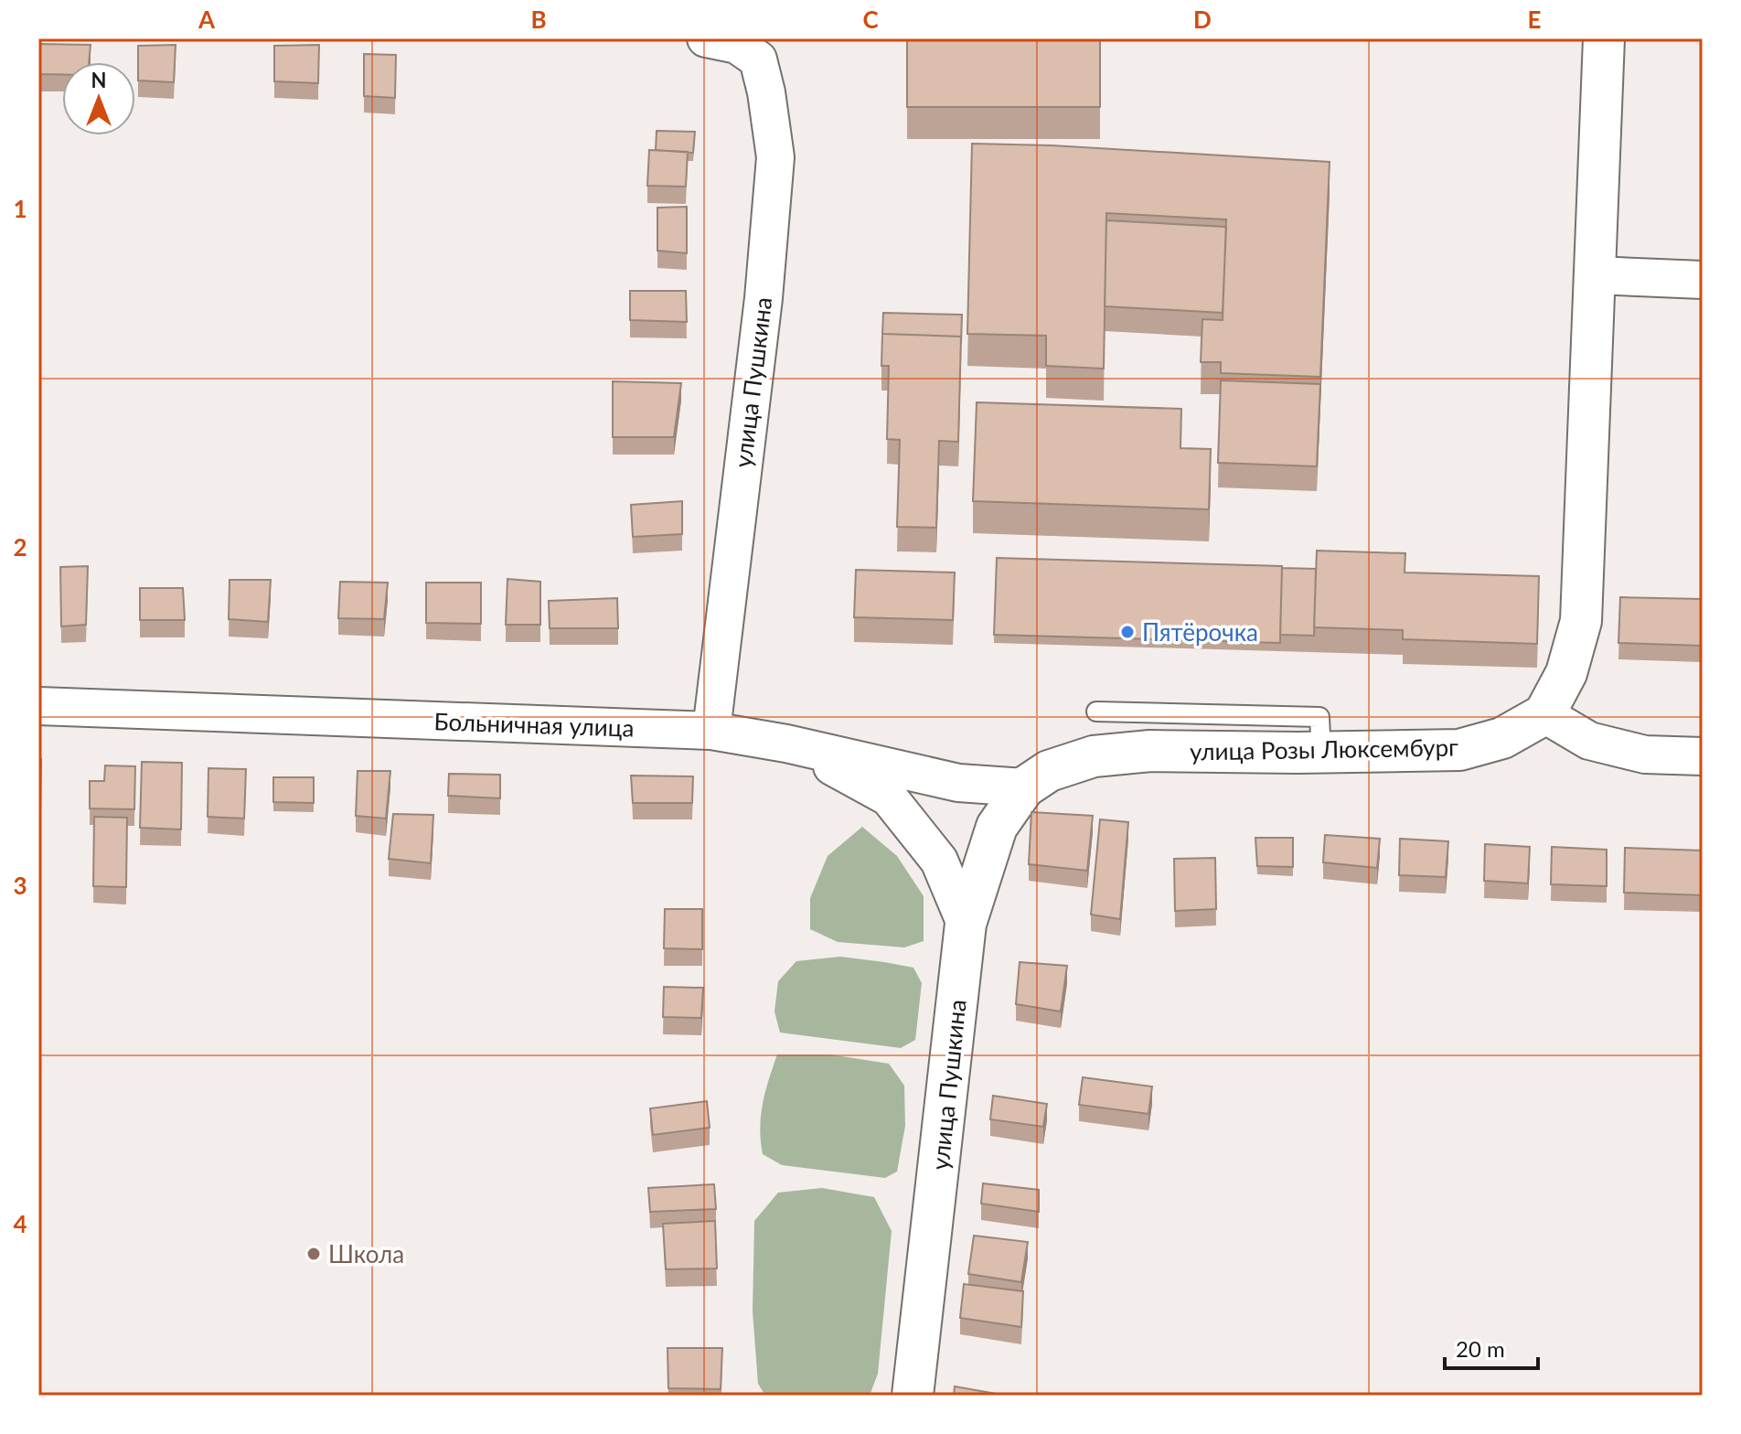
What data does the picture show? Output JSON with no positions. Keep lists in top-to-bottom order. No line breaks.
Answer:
{"streets":{"main road":["улица Пушкина","улица Розы Люксембург"],"street":["Больничная улица"]},"crossings":[["улица Пушкина","Больничная улица"],["улица Пушкина","улица Розы Люксембург"],["Больничная улица","улица Розы Люксембург"]],"places":["Пятёрочка","Школа"],"scale_bar":"20 m","north":"top","grid":{"columns":["A","B","C","D","E"],"rows":["1","2","3","4"]}}
